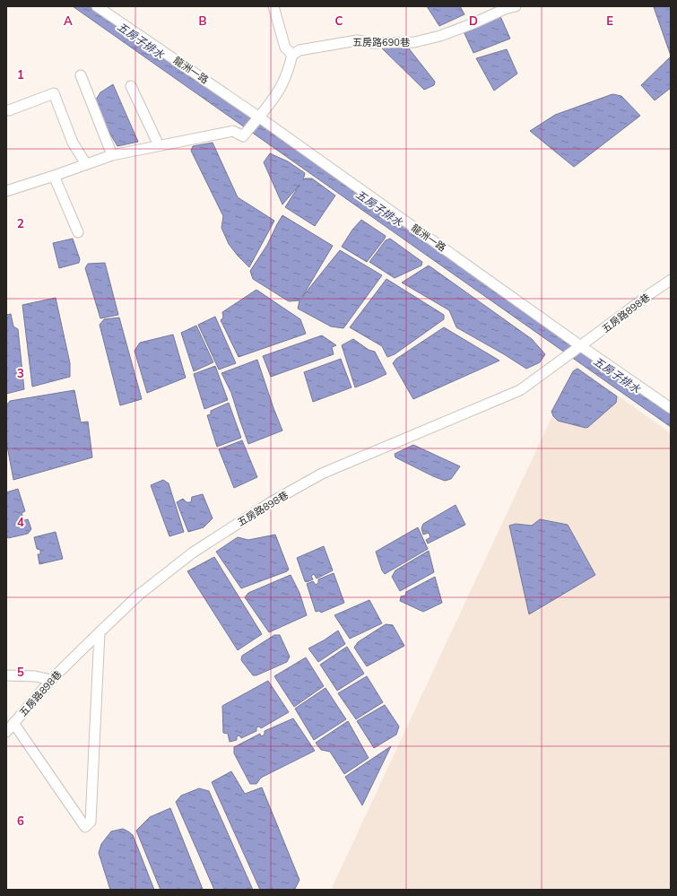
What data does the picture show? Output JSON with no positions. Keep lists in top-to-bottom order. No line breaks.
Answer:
{"streets":{"street":["五房路690巷","龍洲一路","五房路898巷"]},"crossings":[["龍洲一路","五房路898巷"]],"water":["五房子排水"],"grid":{"columns":["A","B","C","D","E"],"rows":["1","2","3","4","5","6"]}}
